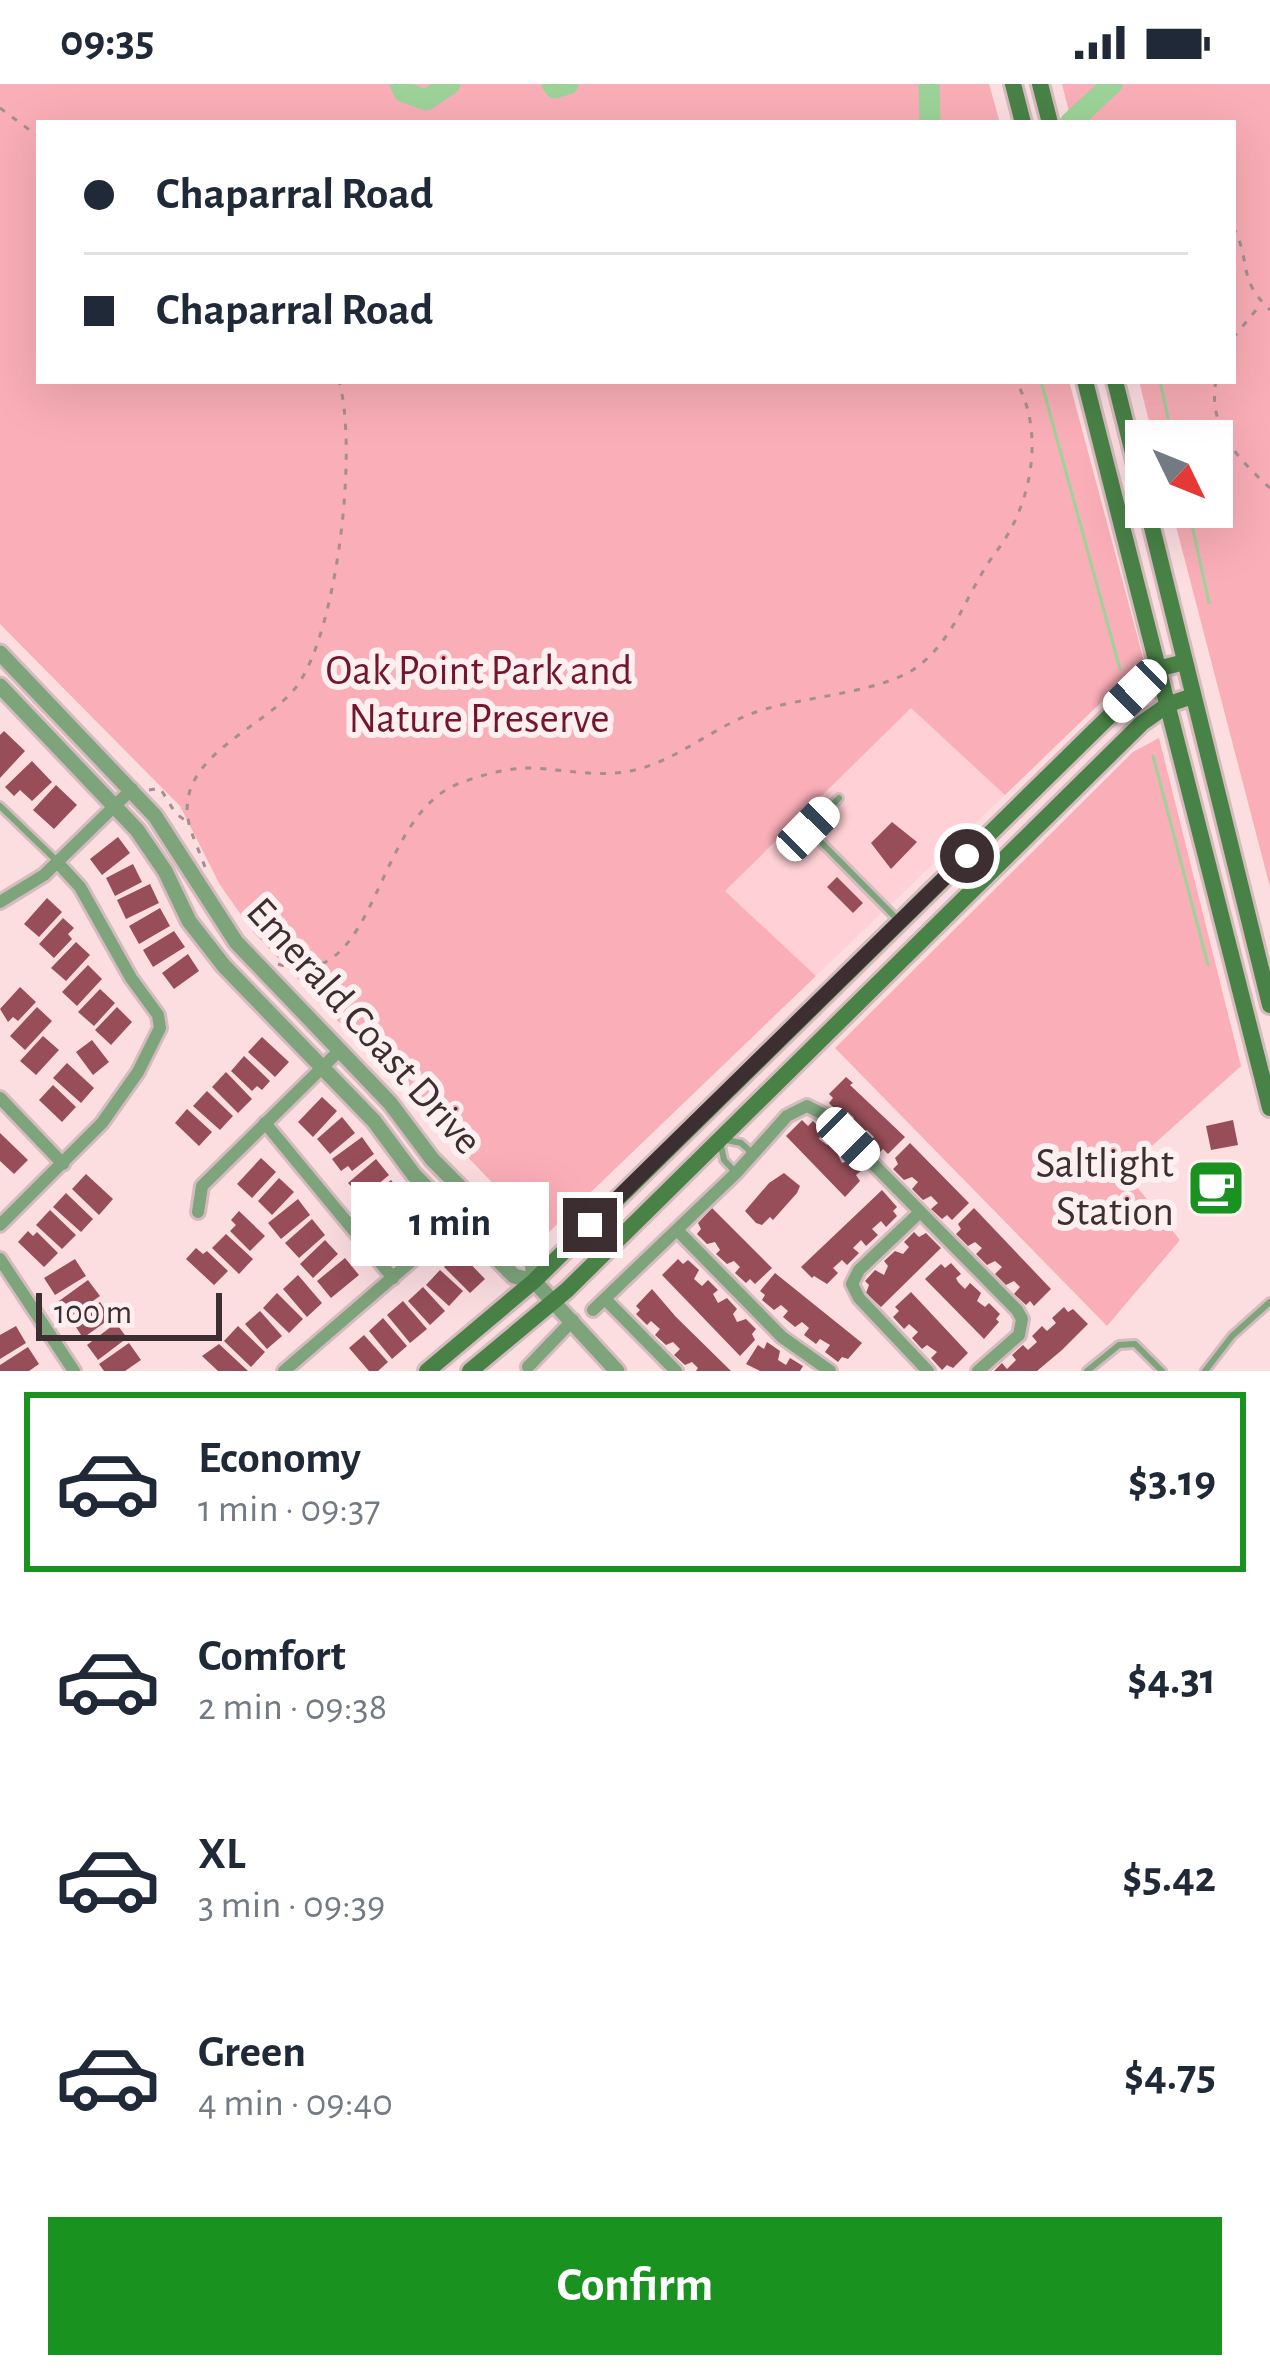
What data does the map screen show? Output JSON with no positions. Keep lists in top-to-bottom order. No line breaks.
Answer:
{"streets":{"street":["Emerald Coast Drive"]},"parks":["Oak Point Park and Nature Preserve"],"places":{"cafe":["Saltlight Station"]},"scale_bar":"100 m","north":"bottom right","page":{"status":"09:35","banner":["Chaparral Road","Chaparral Road"],"bubble":"1 min","scale":"100 m","list":[{"name":"Economy","note":"1 min · 09:37","value":"$3.19"},{"name":"Comfort","note":"2 min · 09:38","value":"$4.31"},{"name":"XL","note":"3 min · 09:39","value":"$5.42"},{"name":"Green","note":"4 min · 09:40","value":"$4.75"}],"buttons":"Confirm"}}
